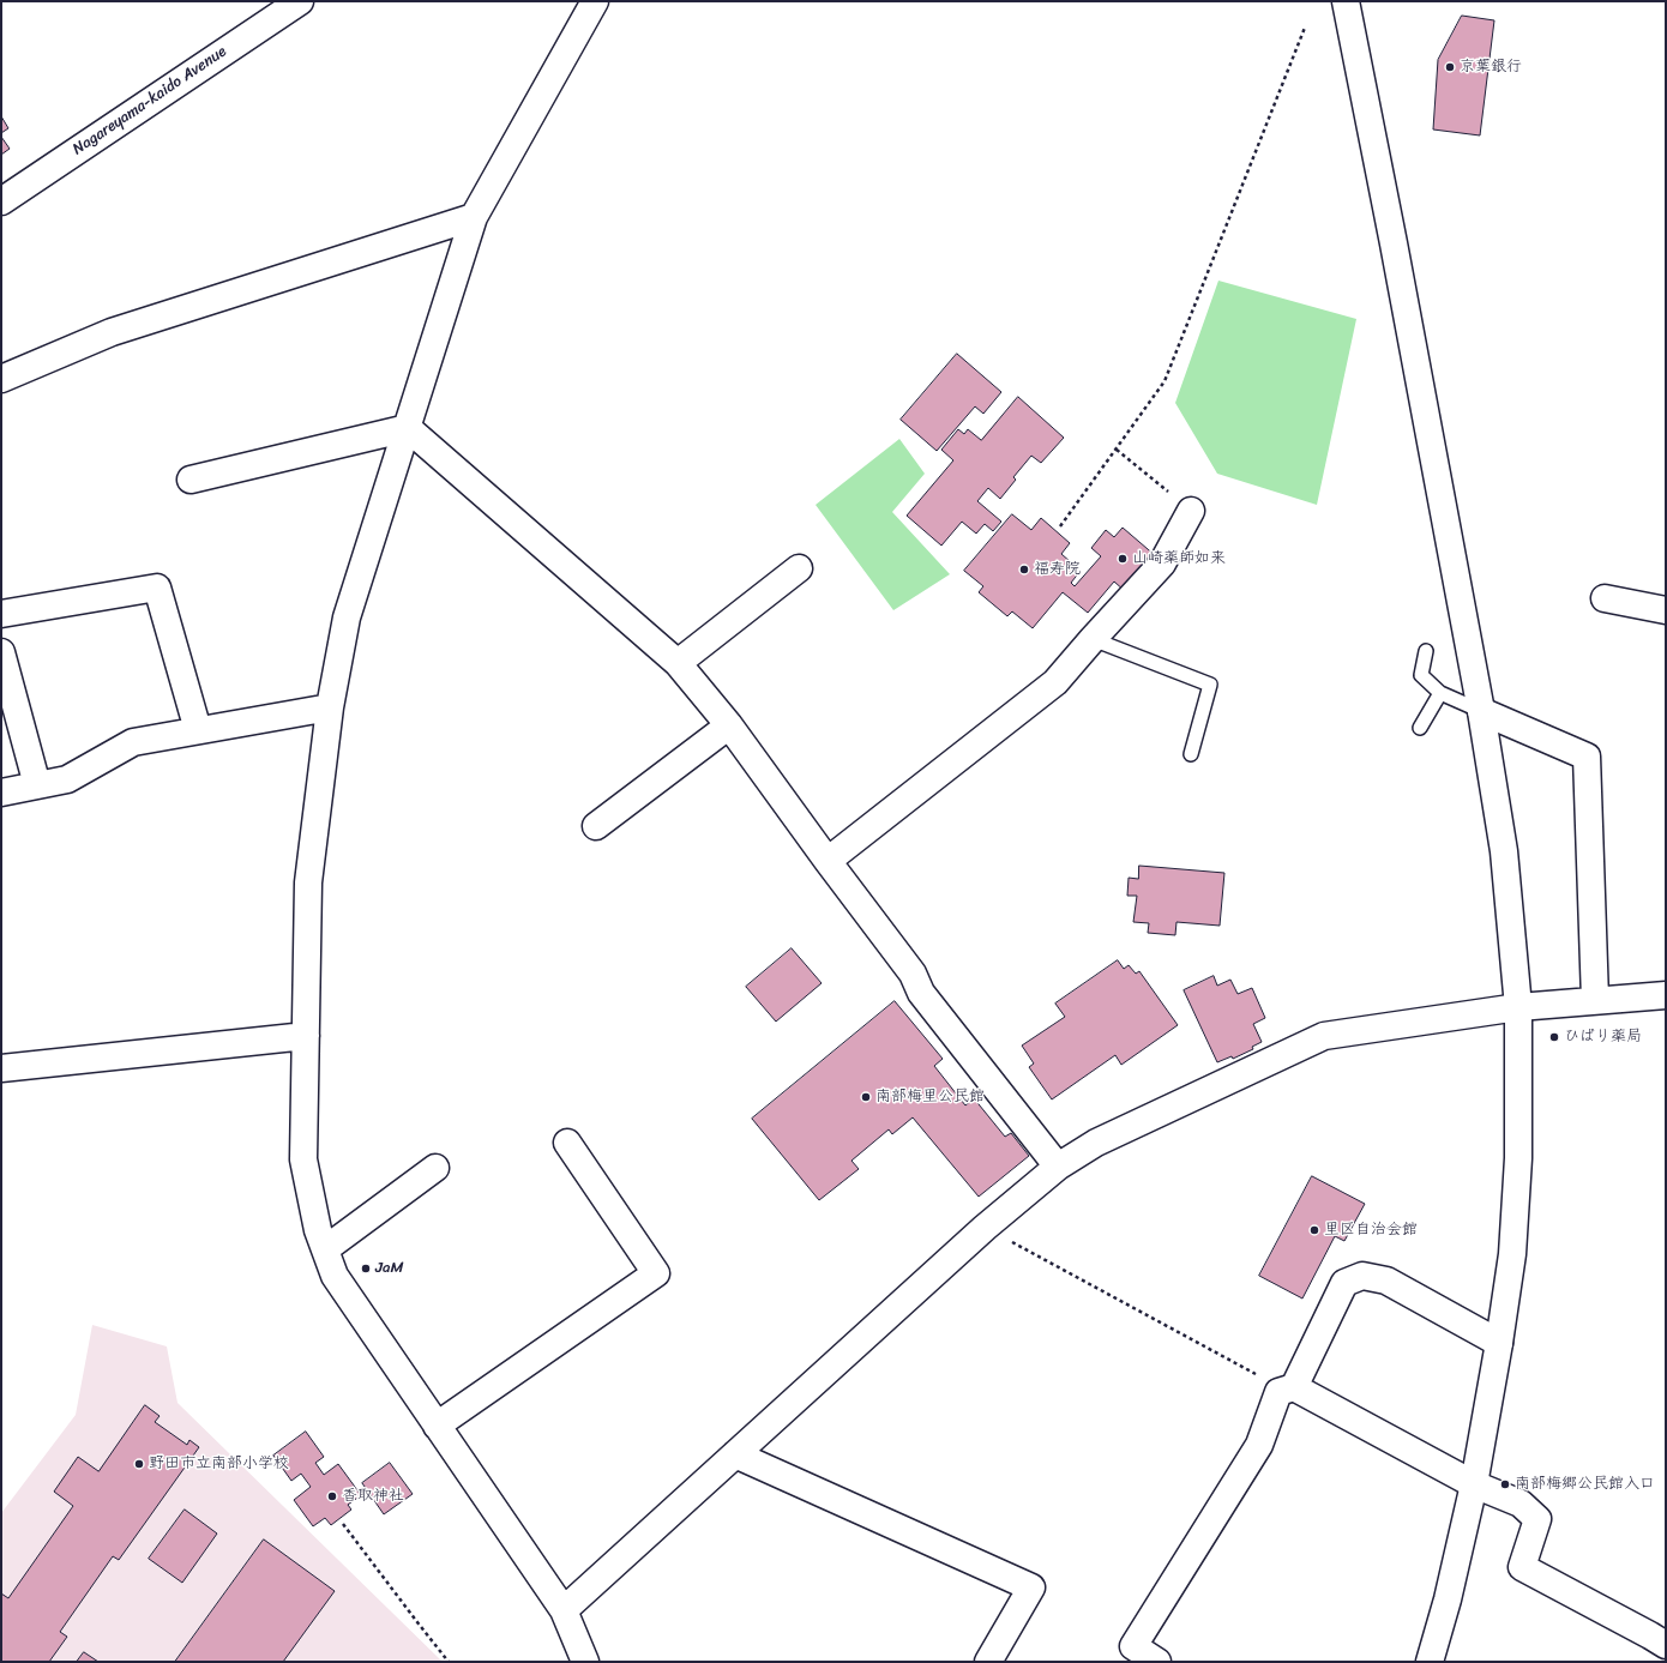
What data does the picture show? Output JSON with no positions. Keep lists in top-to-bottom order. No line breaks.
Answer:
{"streets":{"street":["Nagareyama-kaido Avenue"]},"places":["京葉銀行","山崎薬師如来","福寿院","ひばり薬局","南部梅里公民館","里区自治会館","JaM","野田市立南部小学校","南部梅郷公民館入口","香取神社"]}
